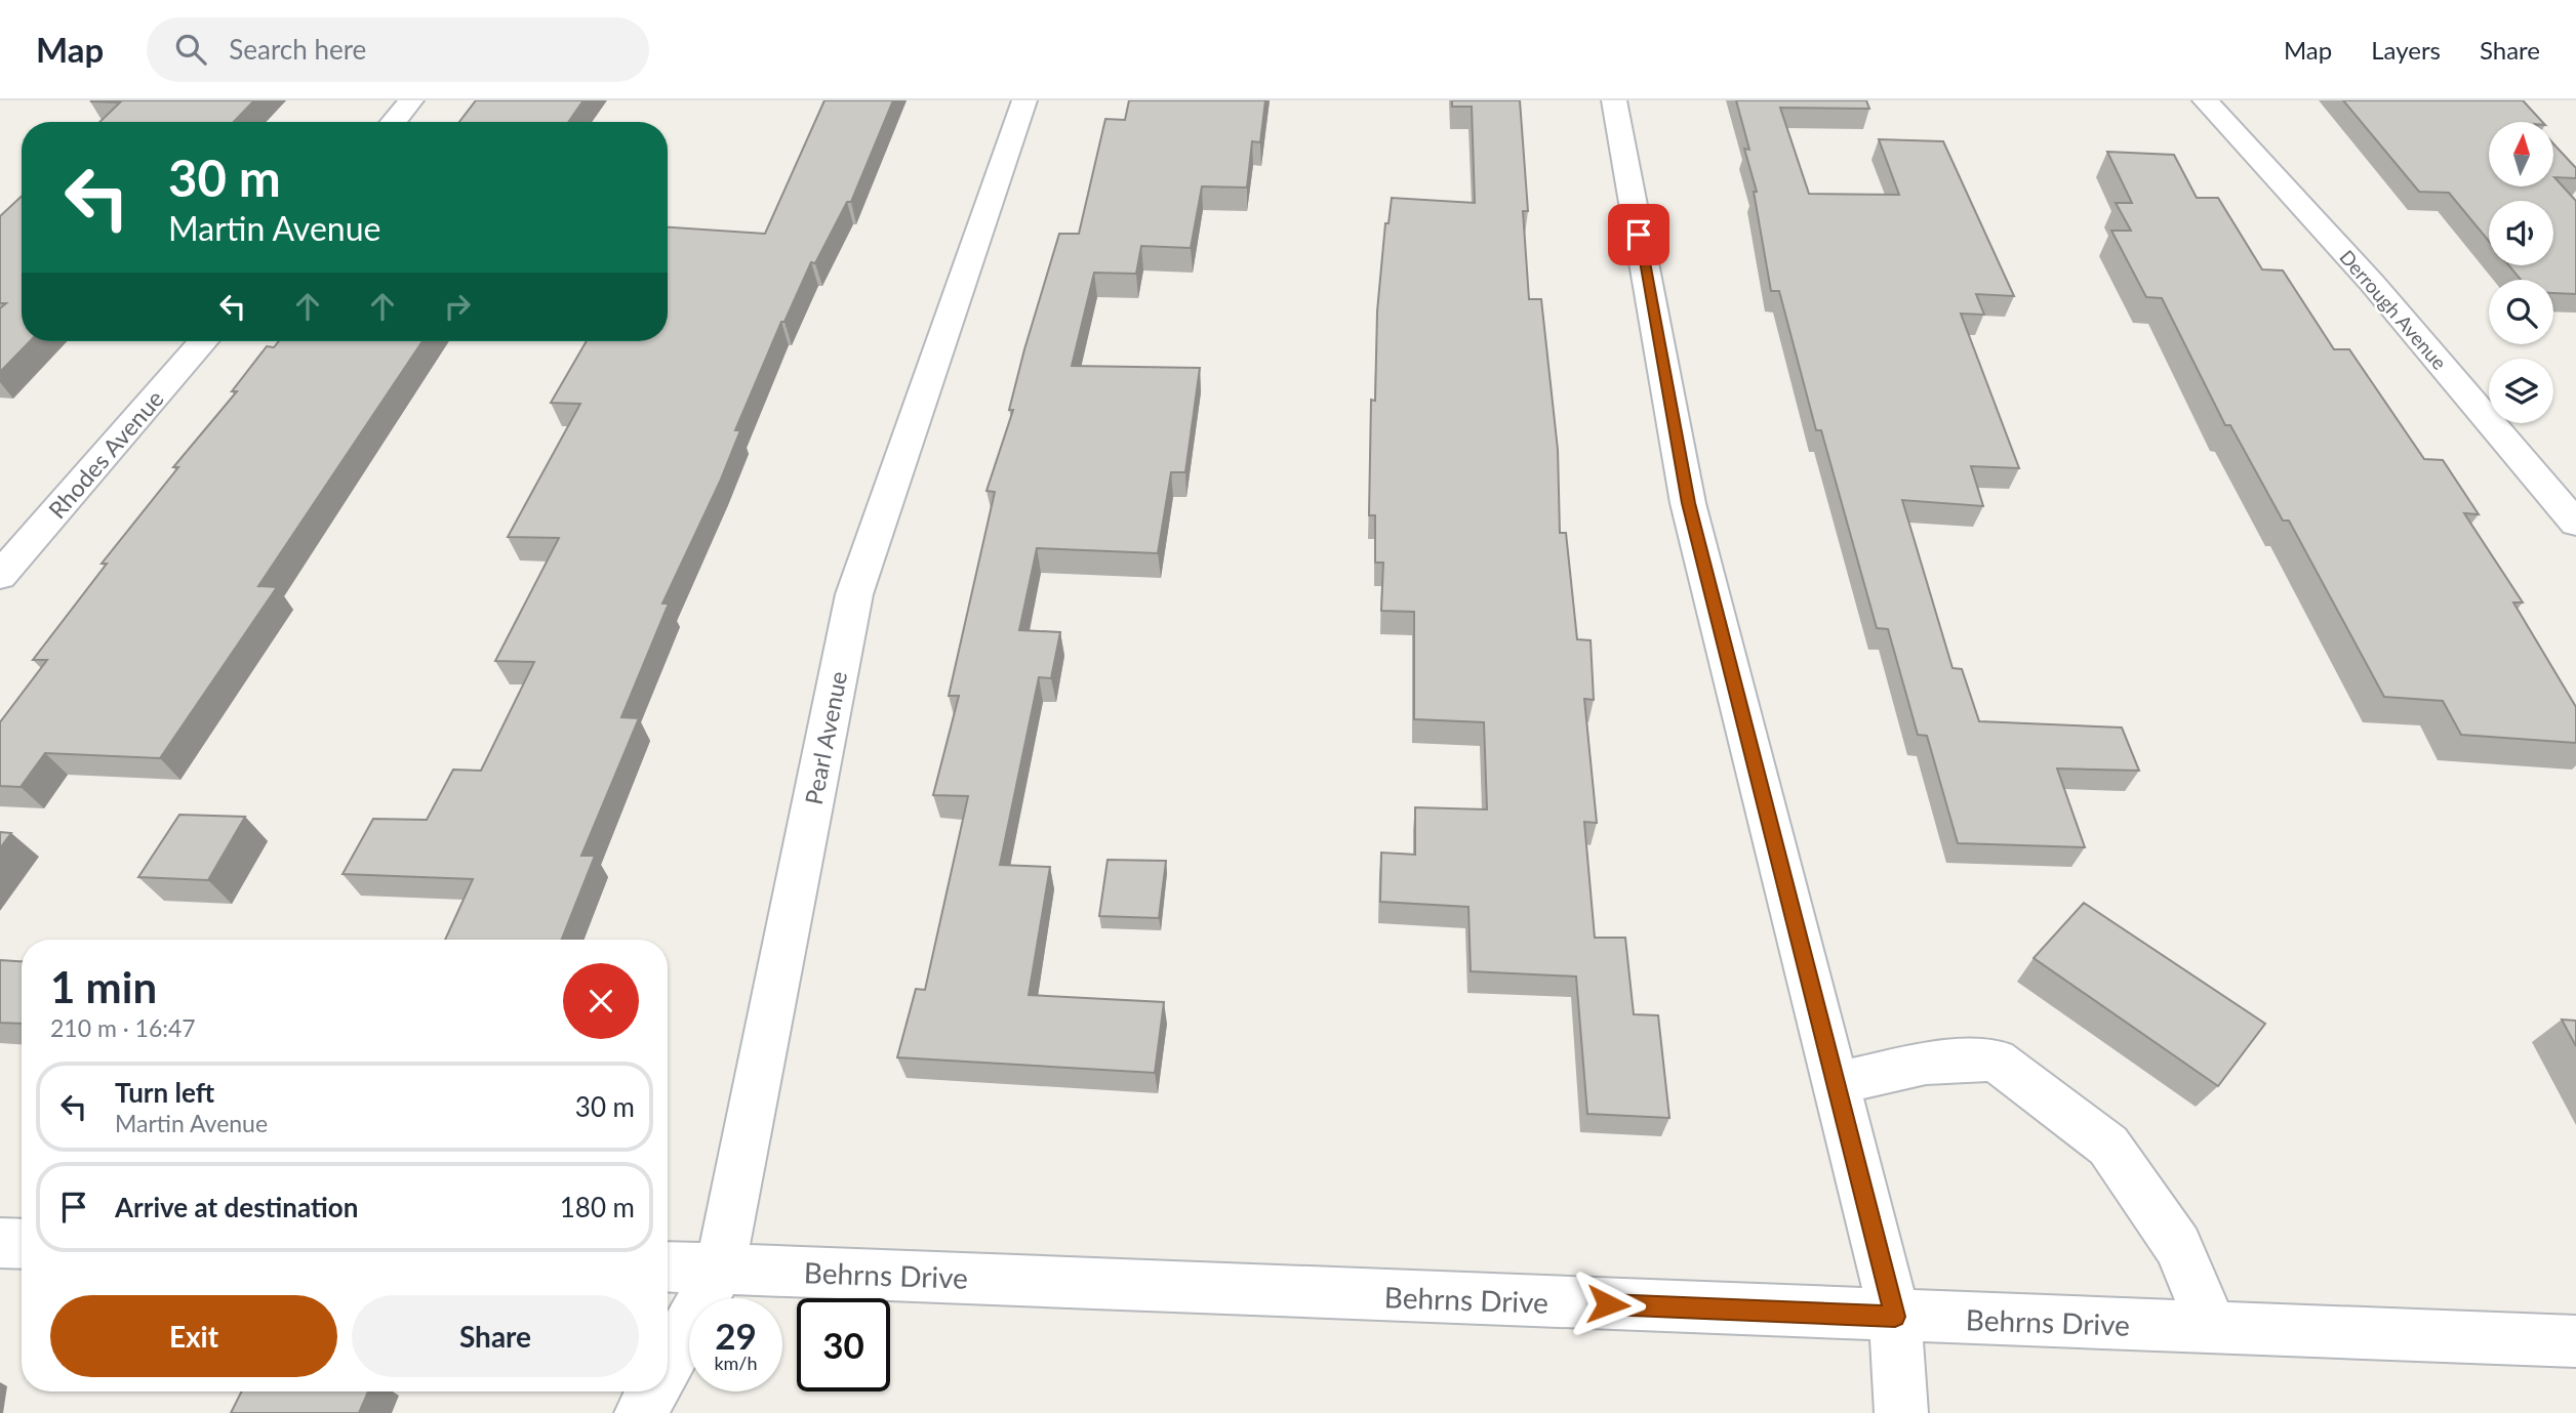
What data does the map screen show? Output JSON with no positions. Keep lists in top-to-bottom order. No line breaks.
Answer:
{"streets":{"street":["Derrough Avenue","Rhodes Avenue","Pearl Avenue","Behrns Drive"]},"crossings":[["Pearl Avenue","Behrns Drive"]],"north":"top","page":{"header":"Map","search":"Search here","nav":["Map","Layers","Share"],"turn":["30 m","Martin Avenue"],"heading":["1 min","210 m · 16:47"],"list":[{"name":"Turn left","note":"Martin Avenue","value":"30 m"},{"name":"Arrive at destination","value":"180 m"}],"buttons":["Exit","Share"],"speed":"29 km/h","limit":"30"}}
